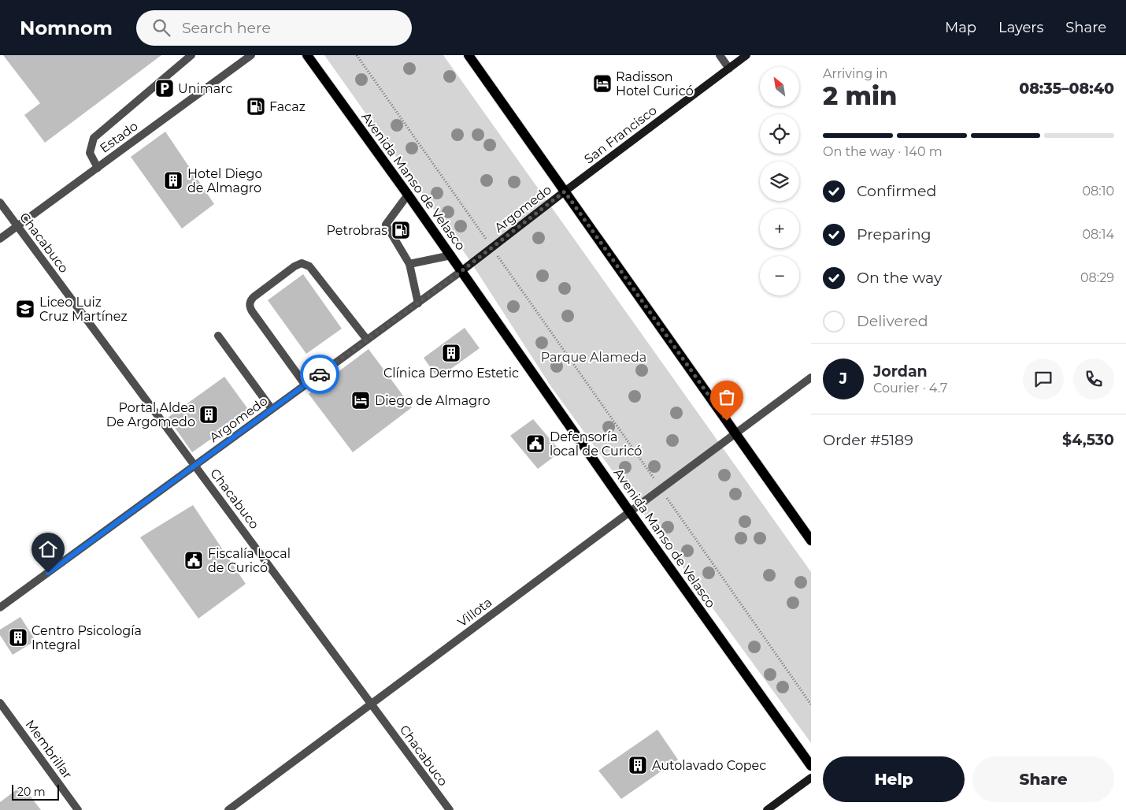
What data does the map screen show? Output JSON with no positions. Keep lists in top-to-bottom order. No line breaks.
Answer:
{"streets":{"main road":["San Francisco","Avenida Manso de Velasco","Argomedo"],"street":["Estado","Chacabuco","Villota","Membrillar"]},"crossings":[["San Francisco","Argomedo"],["Estado","Chacabuco"],["Avenida Manso de Velasco","Argomedo"],["Avenida Manso de Velasco","Villota"],["Argomedo","Chacabuco"],["Chacabuco","Villota"]],"parks":["Parque Alameda"],"places":{"hotel":["Radisson Hotel Curicó","Diego de Almagro"],"parking":["Unimarc"],"fuel station":["Facaz","Petrobras"],"building":["Hotel Diego de Almagro","Clínica Dermo Estetic","Portal Aldea De Argomedo","Centro Psicología Integral","Autolavado Copec"],"school or university":["Liceo Luiz Cruz Martínez"],"public building":["Defensoría local de Curicó","Fiscalía Local de Curicó"]},"scale_bar":"20 m","north":"top left","page":{"header":"Nomnom","search":"Search here","nav":["Map","Layers","Share"],"heading":["2 min","Arriving in","08:35–08:40"],"panel":["Jordan","Courier · 4.7","Order #5189","$4,530"],"map_buttons":["+","−"],"bar":"On the way · 140 m","list":[["Confirmed","08:10"],["Preparing","08:14"],["On the way","08:29"],"Delivered"],"round":"J","buttons":["Help","Share"],"scale":"20 m"}}
